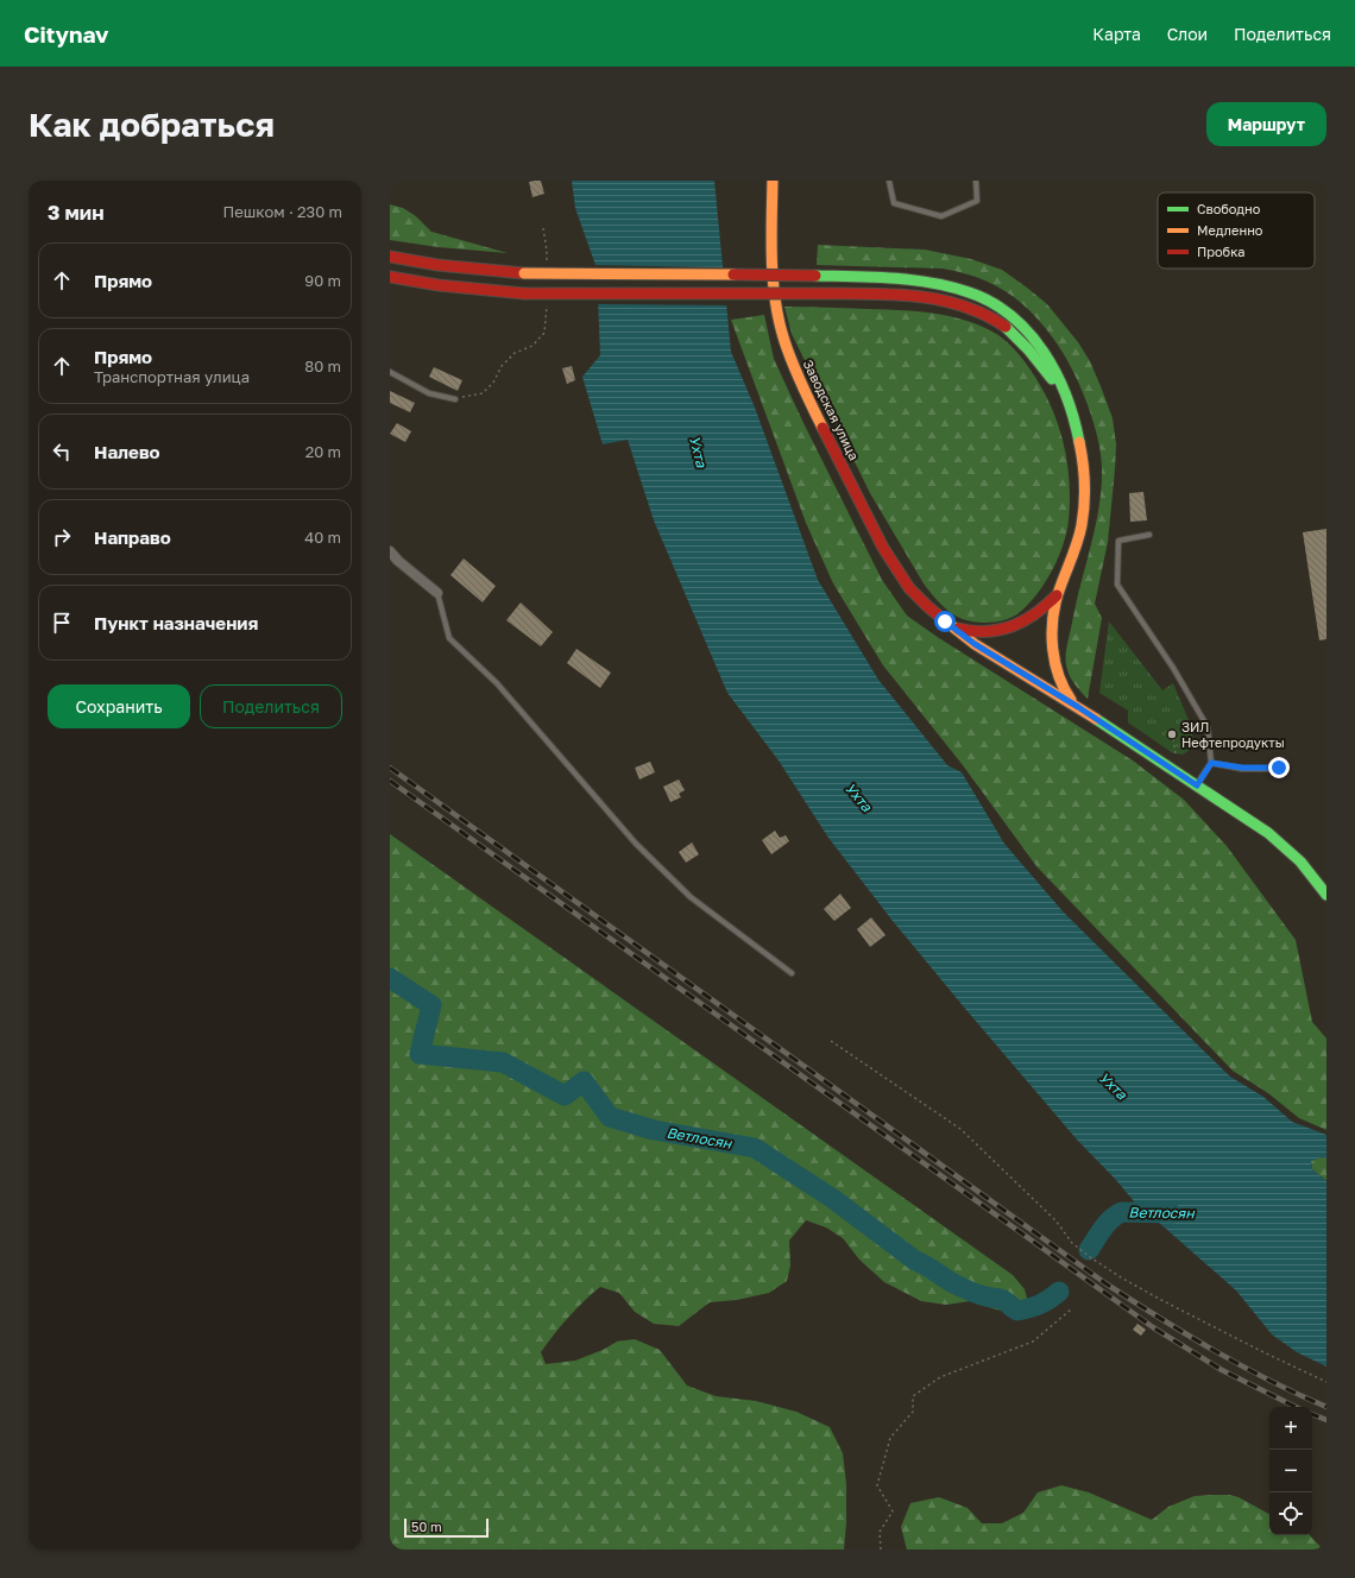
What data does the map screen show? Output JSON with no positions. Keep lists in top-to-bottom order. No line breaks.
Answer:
{"streets":{"street":["Заводская улица"]},"water":["Ухта","Ветлосян"],"places":["ЗИЛ Нефтепродукты"],"legend":["Свободно","Медленно","Пробка"],"scale_bar":"50 m","page":{"header":"Citynav","nav":["Карта","Слои","Поделиться"],"buttons":["Маршрут",["Сохранить","Поделиться"]],"title":"Как добраться","heading":["3 мин","Пешком · 230 m"],"list":[["Прямо","90 m"],["Прямо","Транспортная улица","80 m"],["Налево","20 m"],["Направо","40 m"],"Пункт назначения"],"map_buttons":["+","−"],"scale":"50 m"}}
